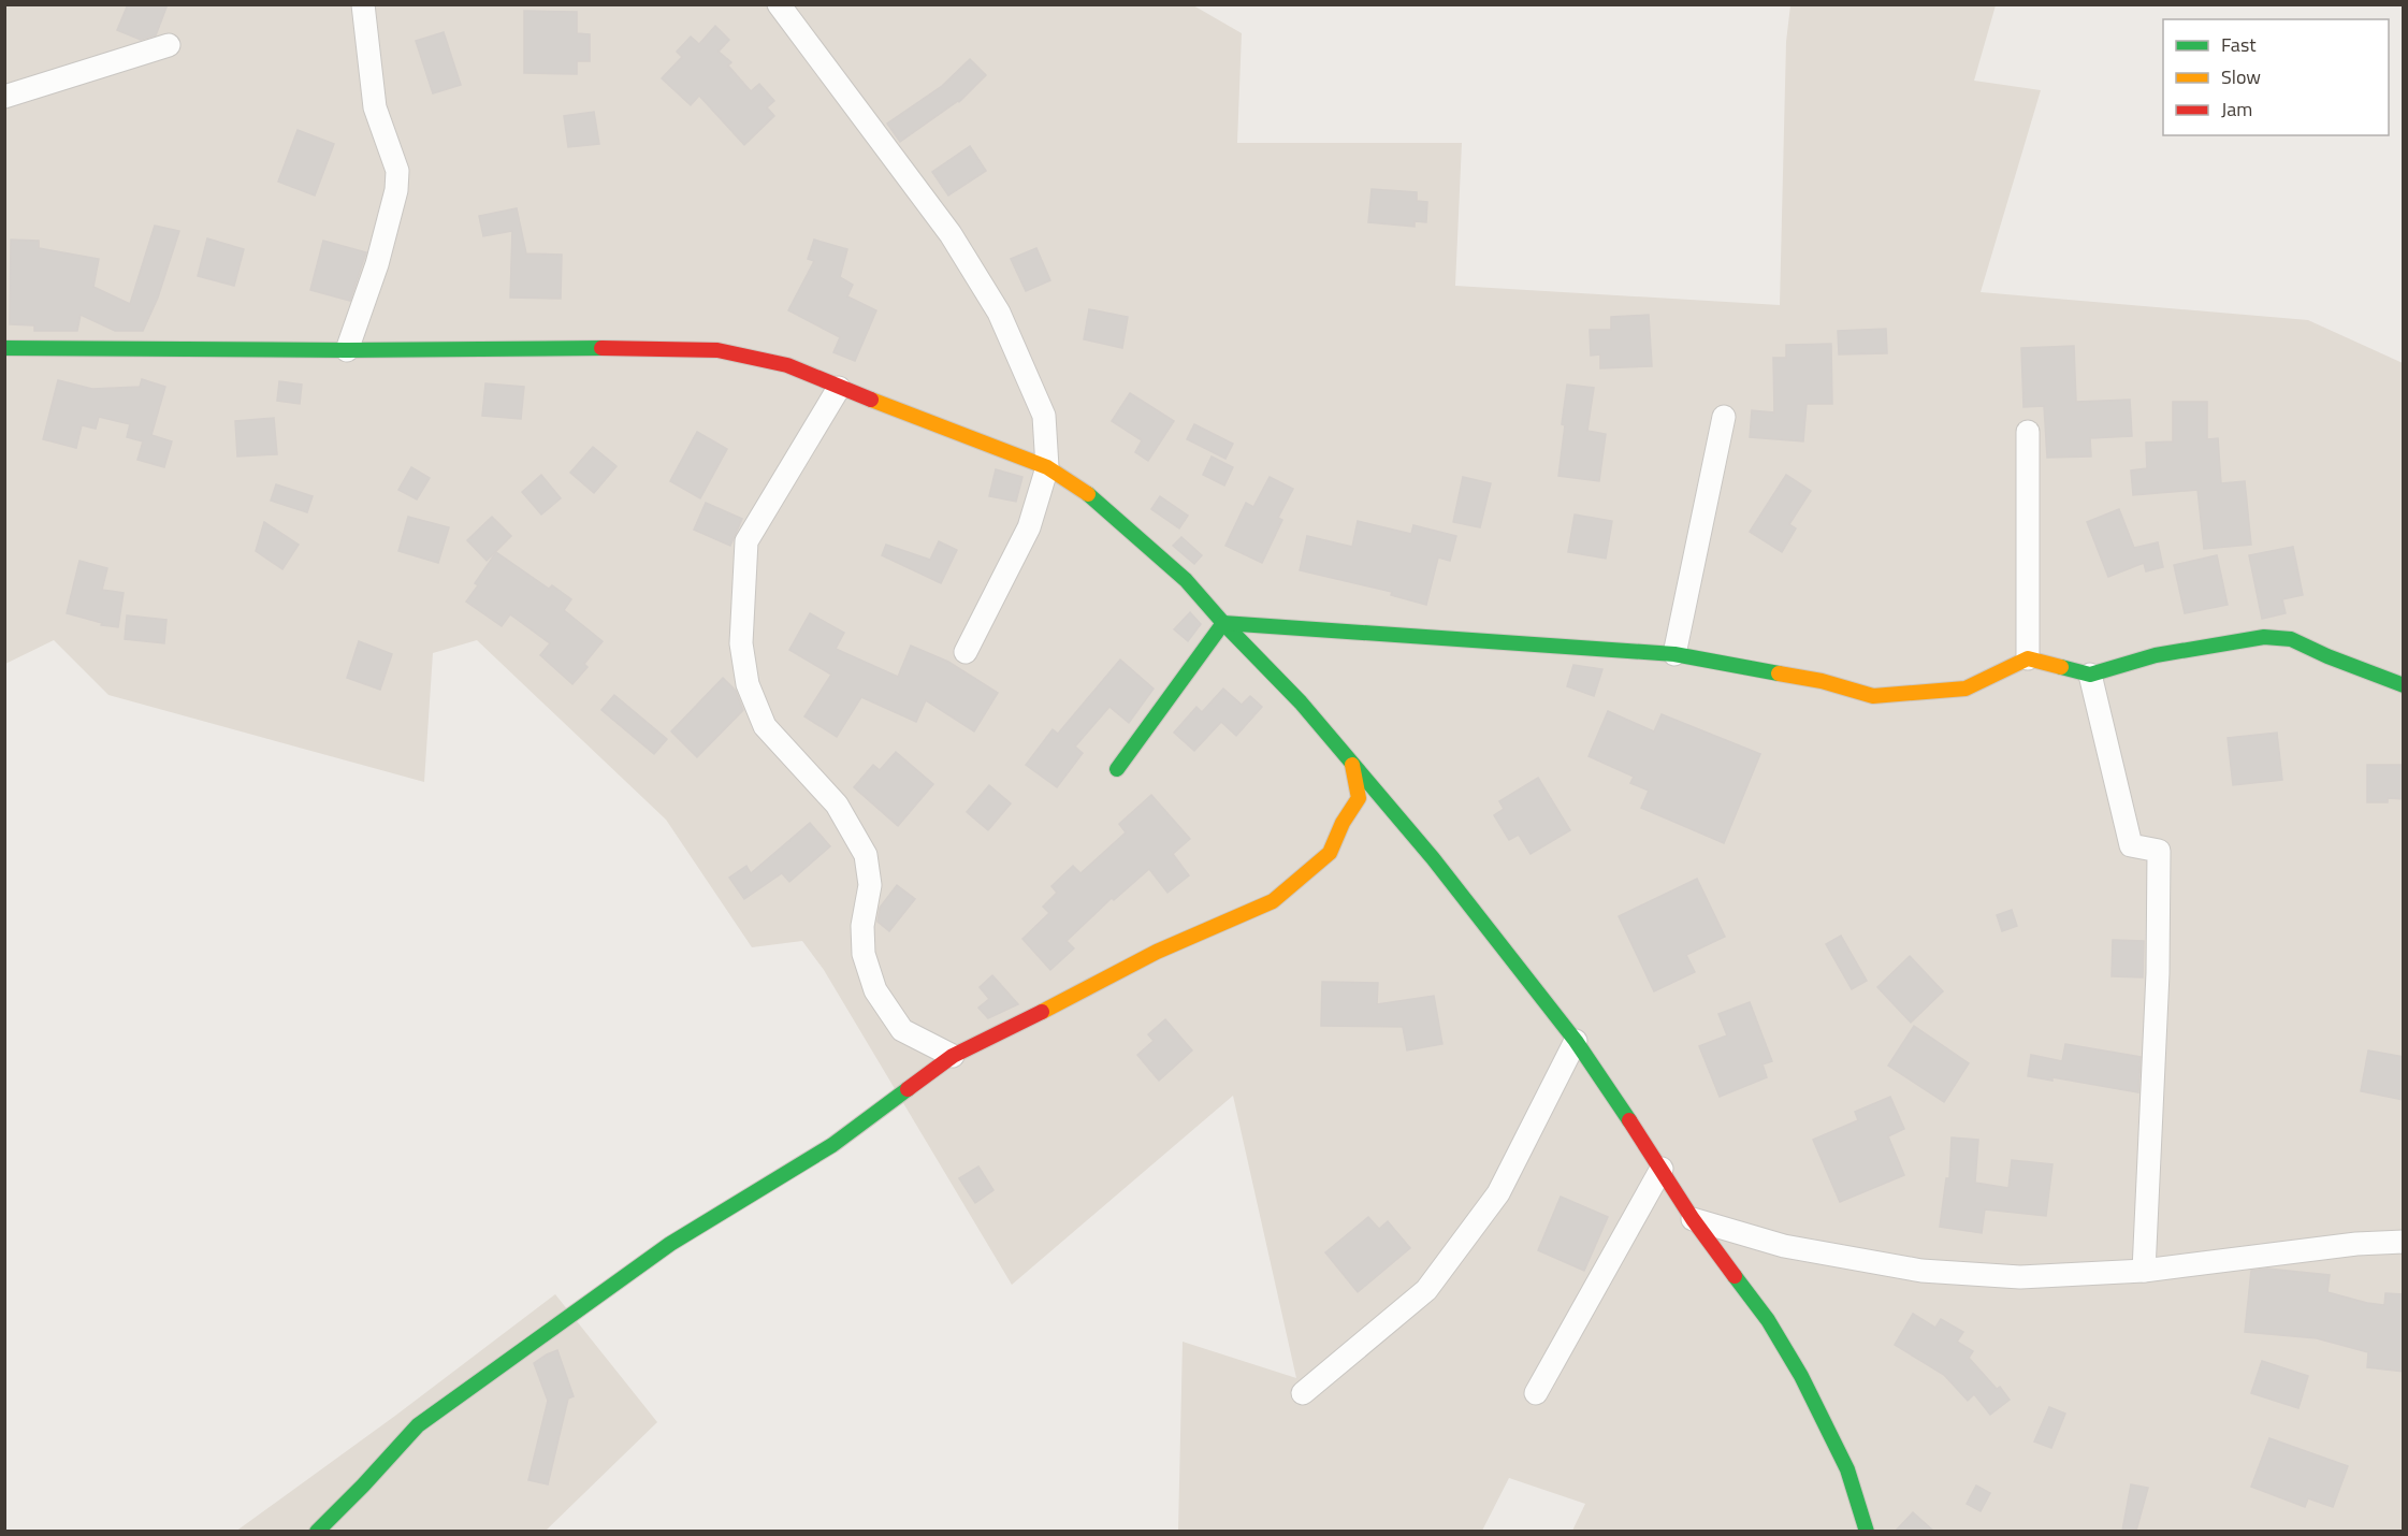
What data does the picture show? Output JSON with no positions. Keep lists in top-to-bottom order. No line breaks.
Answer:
{"legend":["Fast","Slow","Jam"]}
